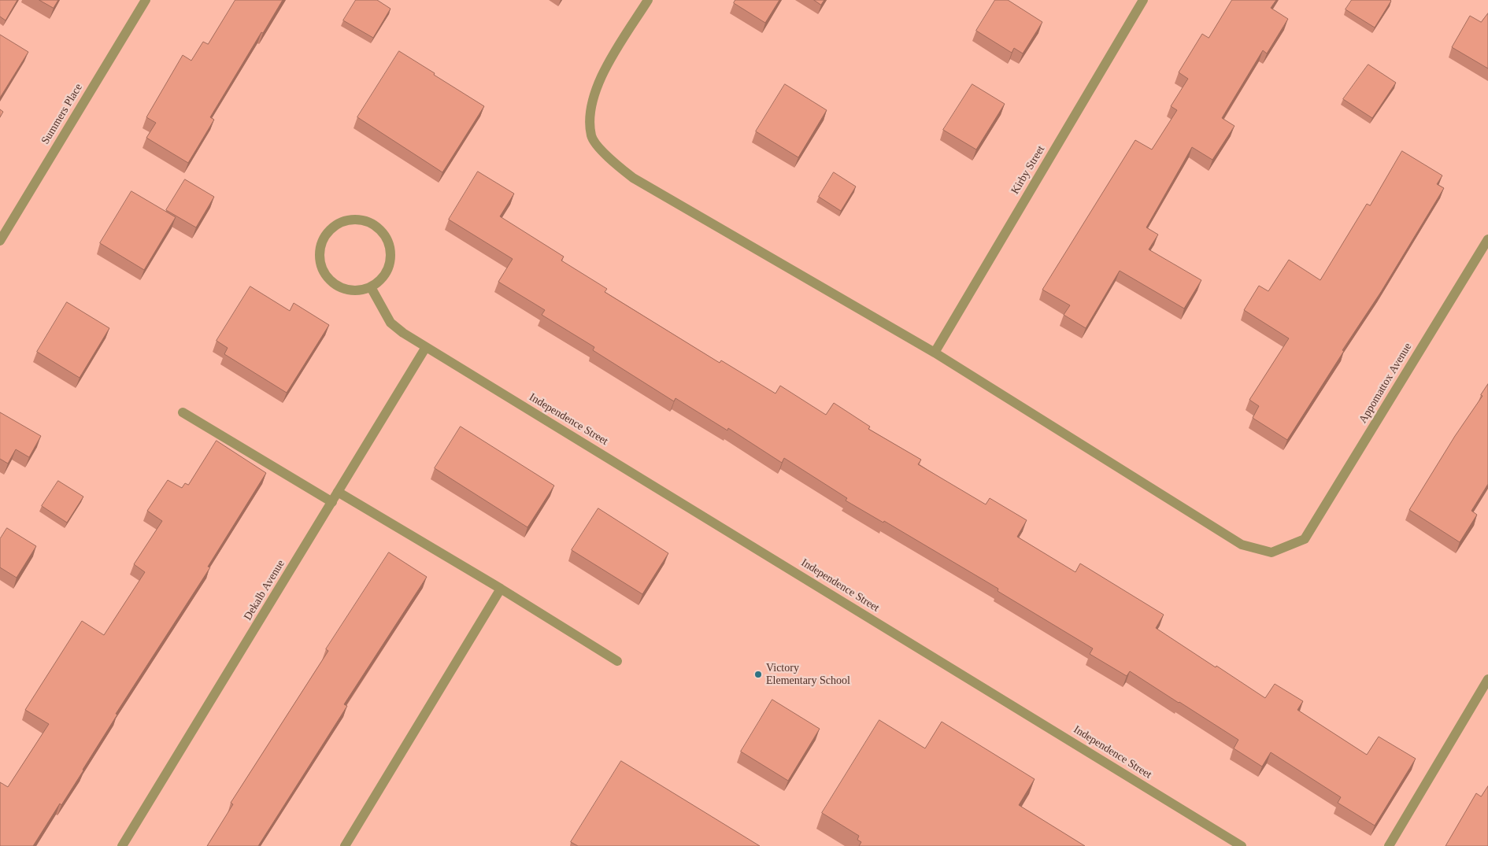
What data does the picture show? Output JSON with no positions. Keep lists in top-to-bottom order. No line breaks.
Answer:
{"streets":{"street":["Summers Place","Kirby Street","Appomattox Avenue","Independence Street","Dekalb Avenue"]},"crossings":[["Kirby Street","Appomattox Avenue"],["Independence Street","Dekalb Avenue"]],"places":["Victory Elementary School"]}
